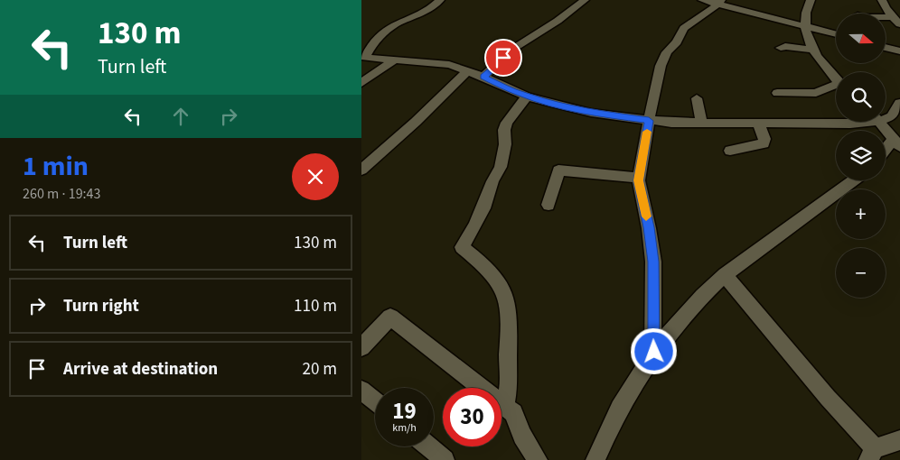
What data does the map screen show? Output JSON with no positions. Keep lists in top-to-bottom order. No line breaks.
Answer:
{"north":"right","page":{"turn":["130 m","Turn left"],"map_buttons":["+","−"],"heading":["1 min","260 m · 19:43"],"list":[{"name":"Turn left","value":"130 m"},{"name":"Turn right","value":"110 m"},{"name":"Arrive at destination","value":"20 m"}],"speed":"19 km/h","limit":"30"}}
